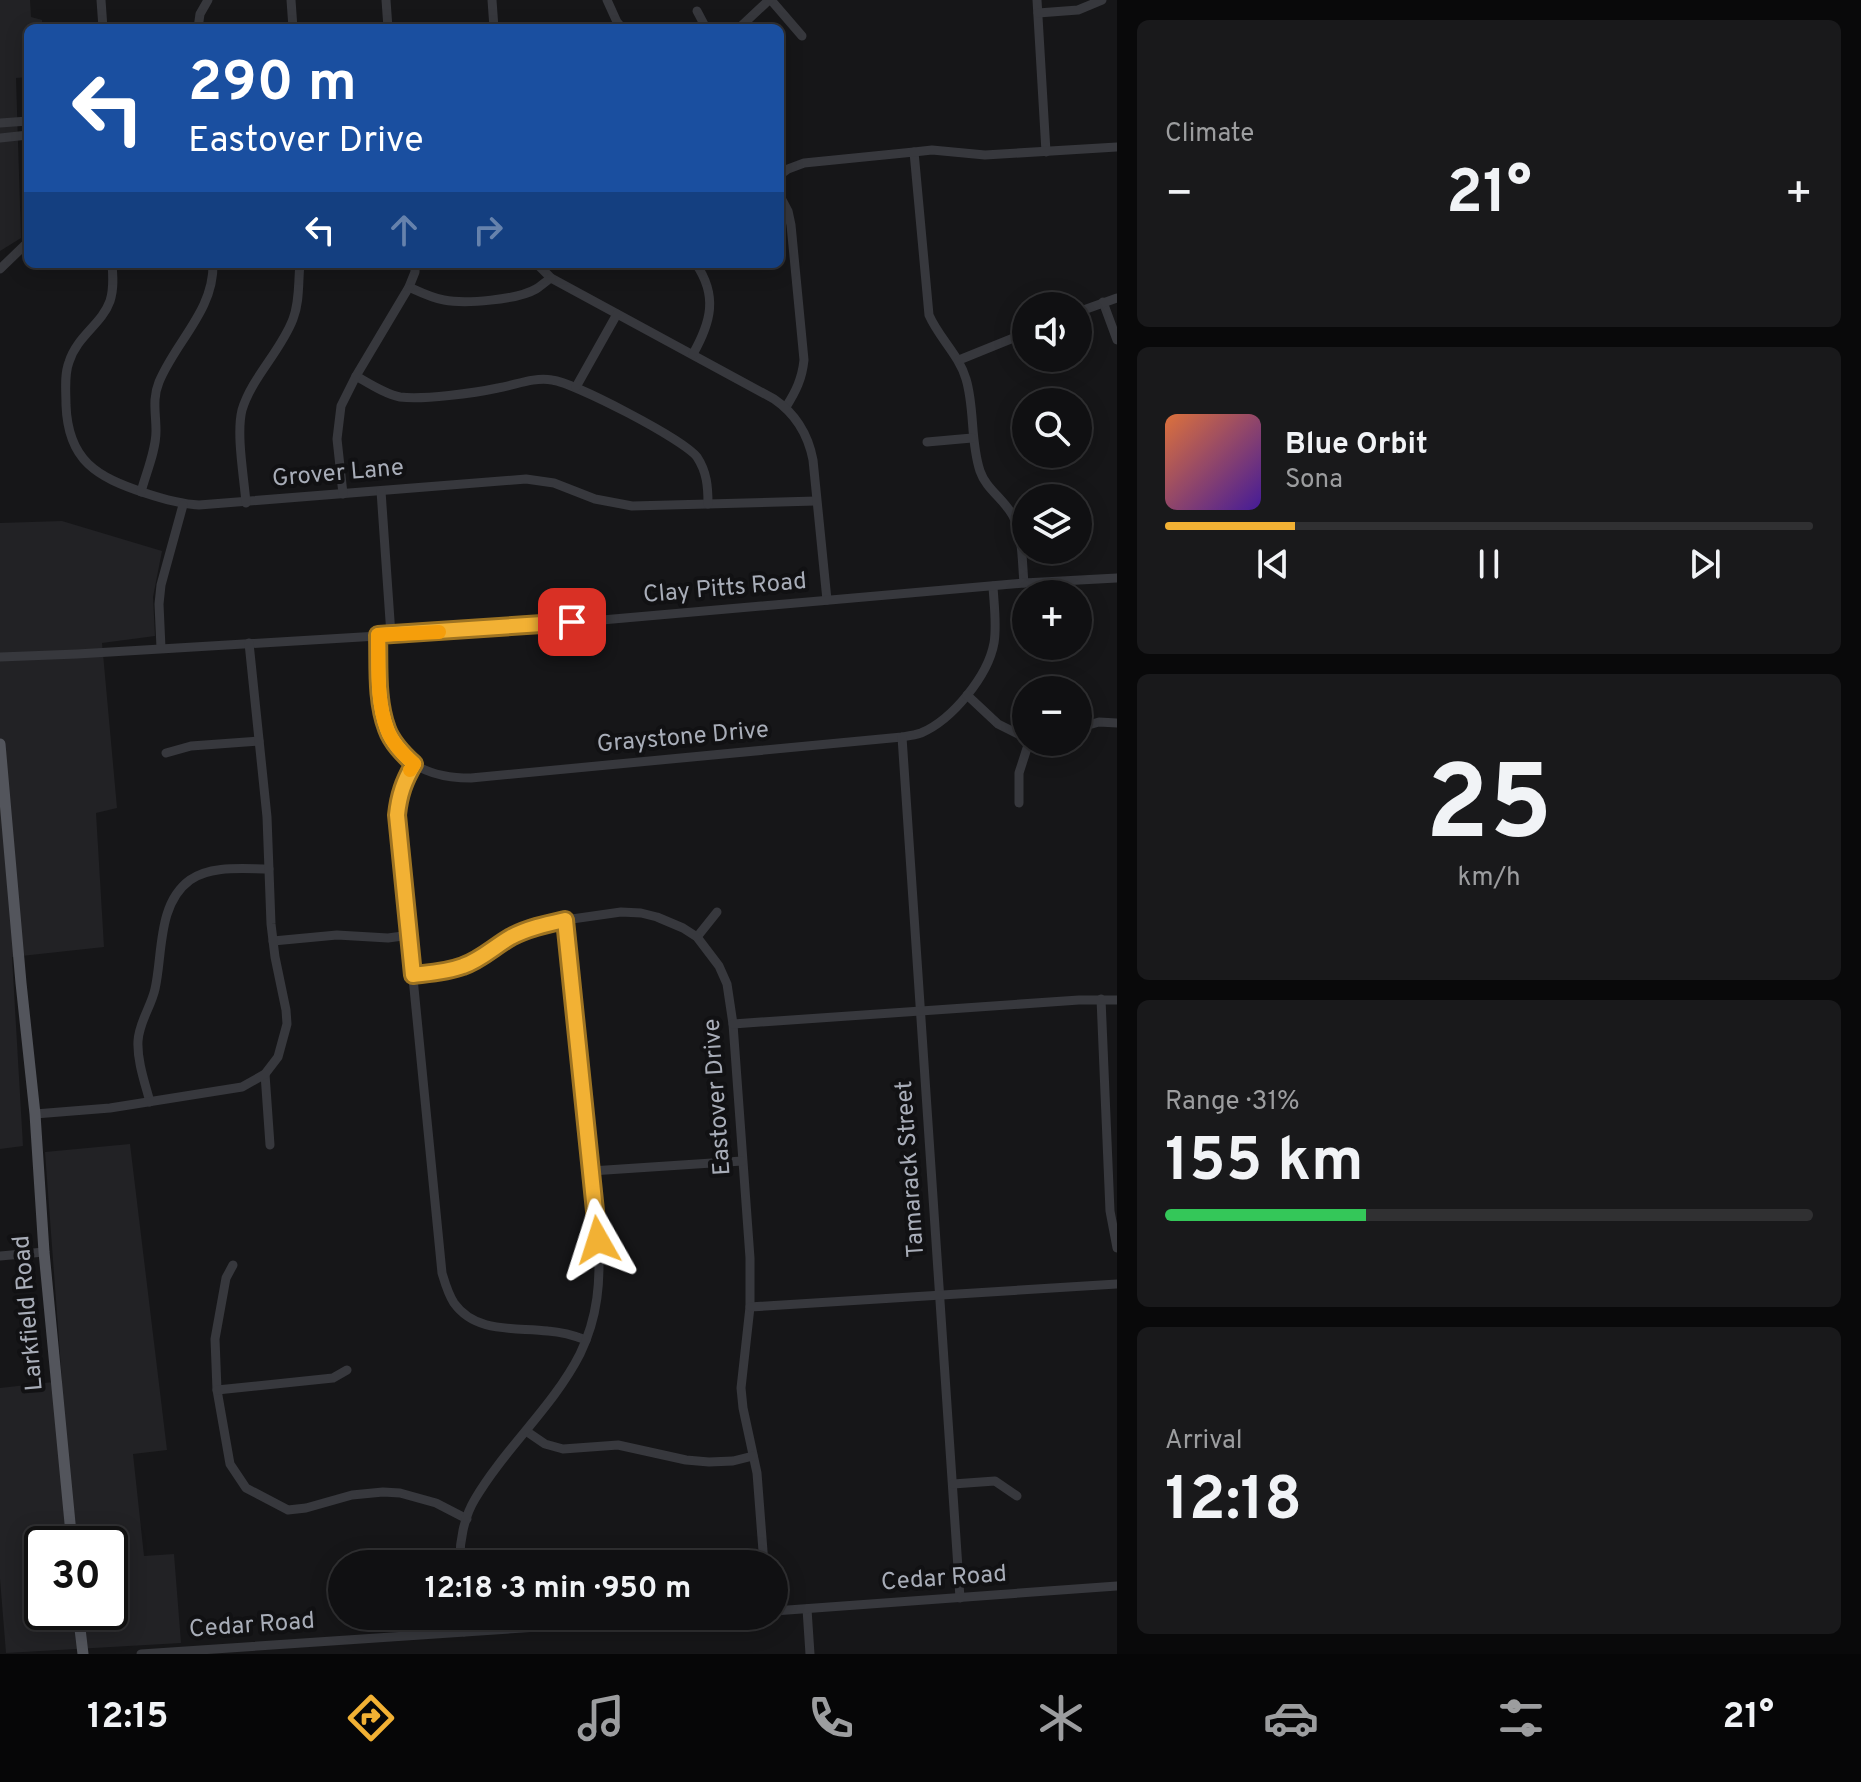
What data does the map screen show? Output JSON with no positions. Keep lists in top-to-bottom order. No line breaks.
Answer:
{"streets":{"main road":["Larkfield Road"],"street":["Grover Lane","Clay Pitts Road","Graystone Drive","Eastover Drive","Tamarack Street","Cedar Road"]},"crossings":[["Clay Pitts Road","Graystone Drive"],["Graystone Drive","Tamarack Street"],["Tamarack Street","Cedar Road"]],"page":{"tile":["Climate",["25","km/h"],["Range · 31%","155 km"],["Arrival","12:18"]],"turn":["290 m","Eastover Drive"],"heat":["−","21°","+"],"map_buttons":["+","−"],"song":["Blue Orbit","Sona"],"limit":"30","trip":"12:18 · 3 min · 950 m","tabs":["12:15","21°"]}}
